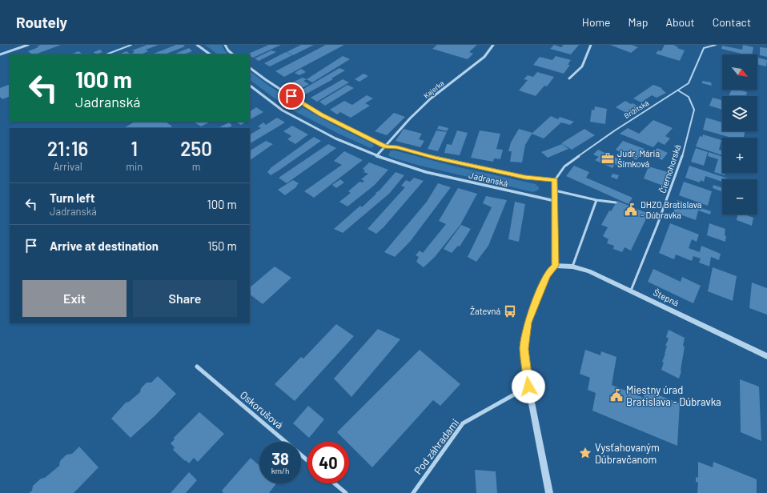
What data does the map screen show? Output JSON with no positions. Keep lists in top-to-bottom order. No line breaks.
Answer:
{"streets":{"street":["Kajerka","Jadranská","Štepná","Oskorušová","Pod záhradami"],"lane":["Brižitská","Čiernohorská"]},"crossings":[["Kajerka","Jadranská"],["Brižitská","Čiernohorská"],["Brižitská","Jadranská"],["Čiernohorská","Štepná"]],"places":{"office":["Judr. Mária Šimková"],"public building":["DHZO Bratislava - Dúbravka","Miestny úrad Bratislava - Dúbravka"],"bus stop":["Žatevná"],"place":["Vysťahovaným Dúbravčanom"]},"north":"bottom right","page":{"header":"Routely","nav":["Home","Map","About","Contact"],"map_buttons":["+","−"],"turn":["100 m","Jadranská"],"eta":["21:16","Arrival","1","min","250","m"],"list":[{"name":"Turn left","note":"Jadranská","value":"100 m"},{"name":"Arrive at destination","value":"150 m"}],"buttons":["Exit","Share"],"speed":"38 km/h","limit":"40"}}
